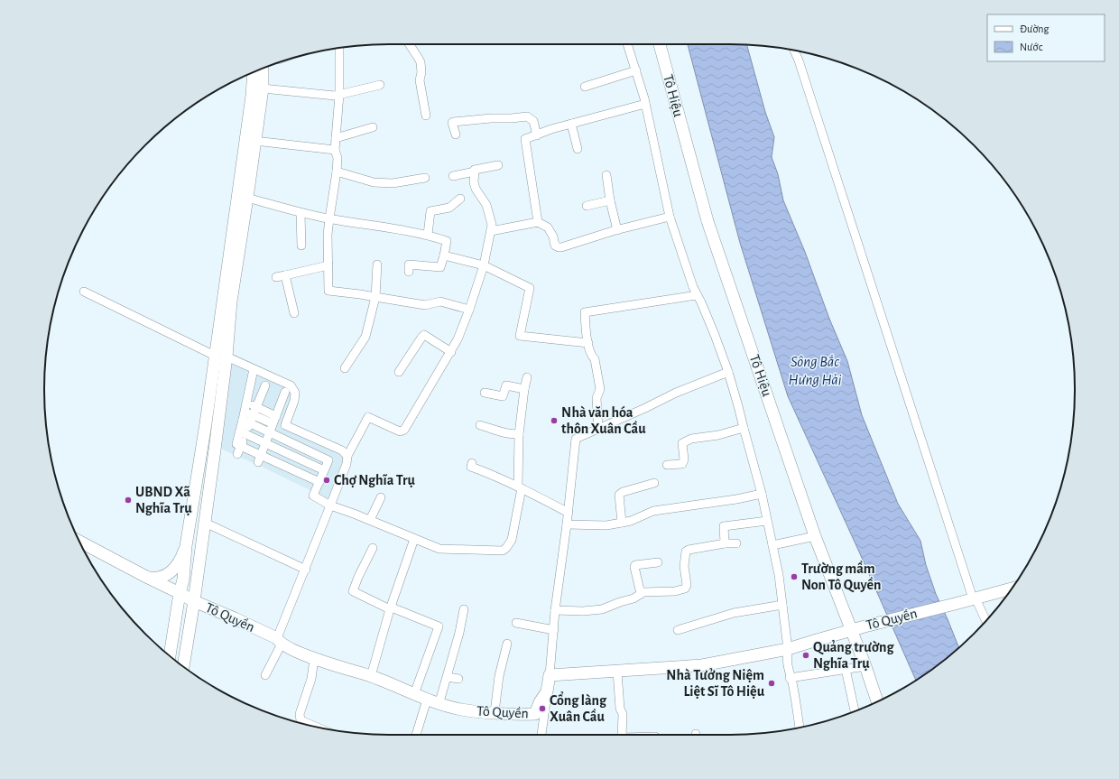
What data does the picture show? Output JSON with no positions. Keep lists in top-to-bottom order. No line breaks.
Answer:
{"streets":{"main road":["Tô Hiệu","Tô Quyền"]},"crossings":[["Tô Hiệu","Tô Quyền"]],"water":["Sông Bắc Hưng Hải"],"places":["Nhà văn hóa thôn Xuân Cầu","Chợ Nghĩa Trụ","UBND Xã Nghĩa Trụ","Trường mầm Non Tô Quyền","Quảng trường Nghĩa Trụ","Nhà Tưởng Niệm Liệt Sĩ Tô Hiệu","Cổng làng Xuân Cầu"],"legend":["Đường","Nước"]}
